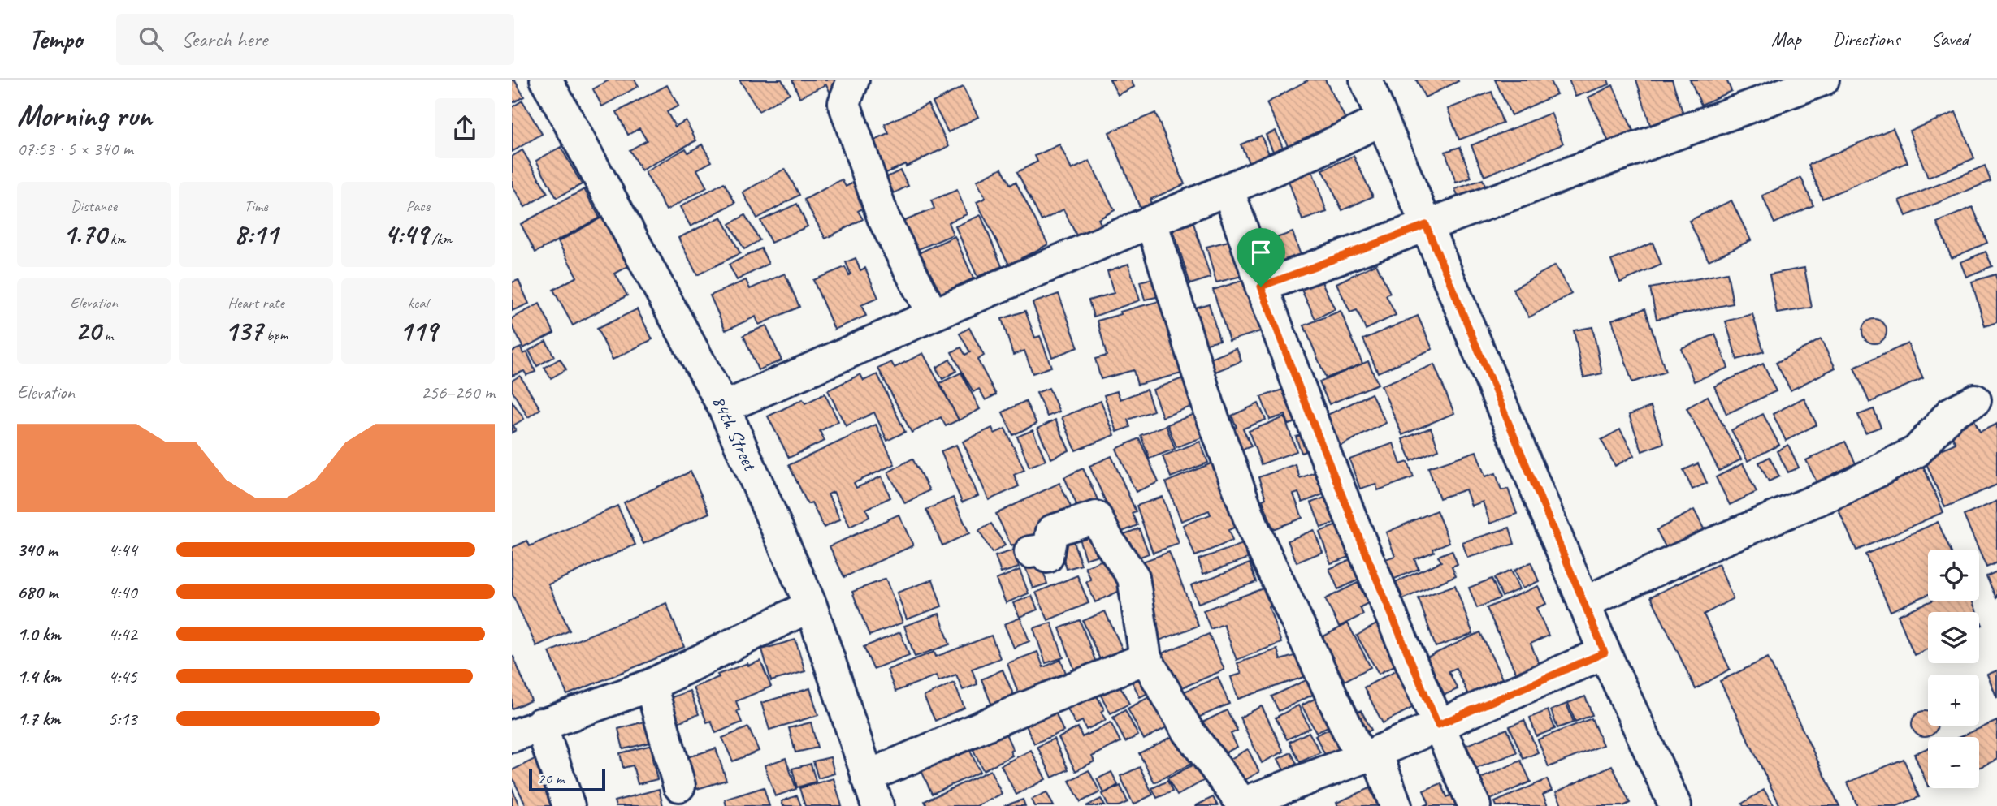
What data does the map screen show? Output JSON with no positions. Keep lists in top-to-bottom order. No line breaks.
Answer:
{"streets":{"street":["84th Street"]},"scale_bar":"20 m","page":{"header":"Tempo","search":"Search here","nav":["Map","Directions","Saved"],"heading":["Morning run","07:53 · 5 × 340 m"],"stats":[["Distance","1.70 km"],["Time","8:11"],["Pace","4:49 /km"],["Elevation","20 m"],["Heart rate","137 bpm"],["kcal","119"]],"chart":["Elevation","256–260 m"],"list":[{"name":"340 m","note":"4:44"},{"name":"680 m","note":"4:40"},{"name":"1.0 km","note":"4:42"},{"name":"1.4 km","note":"4:45"},{"name":"1.7 km","note":"5:13"}],"map_buttons":["+","−"],"scale":"20 m"}}
